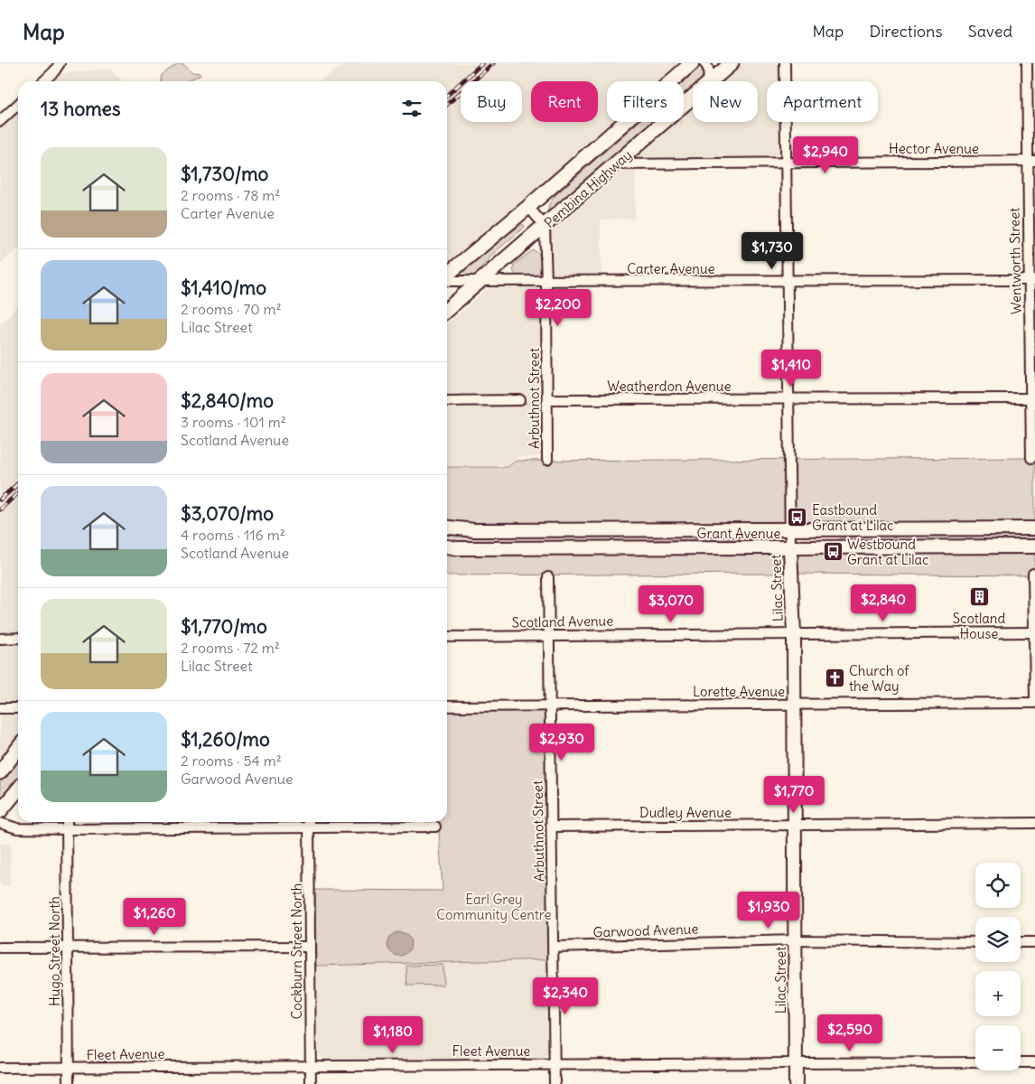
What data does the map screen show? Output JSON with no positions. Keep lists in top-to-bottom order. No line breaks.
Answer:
{"streets":{"main road":["Pembina Highway","Grant Avenue","Lilac Street"],"street":["Hector Avenue","Wentworth Street","Carter Avenue","Weatherdon Avenue","Arbuthnot Street","Scotland Avenue","Lorette Avenue","Dudley Avenue","Garwood Avenue","Hugo Street North","Cockburn Street North","Fleet Avenue"]},"crossings":[["Hector Avenue","Pembina Highway"],["Hector Avenue","Wentworth Street"],["Hector Avenue","Lilac Street"],["Pembina Highway","Carter Avenue"],["Pembina Highway","Arbuthnot Street"],["Wentworth Street","Carter Avenue"],["Wentworth Street","Weatherdon Avenue"],["Carter Avenue","Arbuthnot Street"],["Carter Avenue","Lilac Street"],["Weatherdon Avenue","Arbuthnot Street"],["Weatherdon Avenue","Lilac Street"],["Arbuthnot Street","Scotland Avenue"],["Arbuthnot Street","Lorette Avenue"],["Arbuthnot Street","Dudley Avenue"],["Arbuthnot Street","Garwood Avenue"],["Arbuthnot Street","Fleet Avenue"],["Grant Avenue","Lilac Street"],["Lilac Street","Scotland Avenue"],["Lilac Street","Lorette Avenue"],["Lilac Street","Dudley Avenue"],["Lilac Street","Garwood Avenue"],["Lilac Street","Fleet Avenue"],["Hugo Street North","Fleet Avenue"],["Cockburn Street North","Fleet Avenue"]],"parks":["Earl Grey Community Centre"],"places":{"bus stop":["Eastbound Grant at Lilac","Westbound Grant at Lilac"],"building":["Scotland House"],"church":["Church of the Way"]},"page":{"header":"Map","nav":["Map","Directions","Saved"],"chip":["Buy","Rent","Filters","New","Apartment"],"heading":"13 homes","list":[{"name":"$1,730/mo","note":"2 rooms · 78 m² · Carter Avenue"},{"name":"$1,410/mo","note":"2 rooms · 70 m² · Lilac Street"},{"name":"$2,840/mo","note":"3 rooms · 101 m² · Scotland Avenue"},{"name":"$3,070/mo","note":"4 rooms · 116 m² · Scotland Avenue"},{"name":"$1,770/mo","note":"2 rooms · 72 m² · Lilac Street"},{"name":"$1,260/mo","note":"2 rooms · 54 m² · Garwood Avenue"}],"price":["$2,940","$1,730","$2,200","$1,410","$2,840","$3,070","$2,930","$1,770","$1,930","$1,260","$2,340","$2,590","$1,180"],"map_buttons":["+","−"]}}
